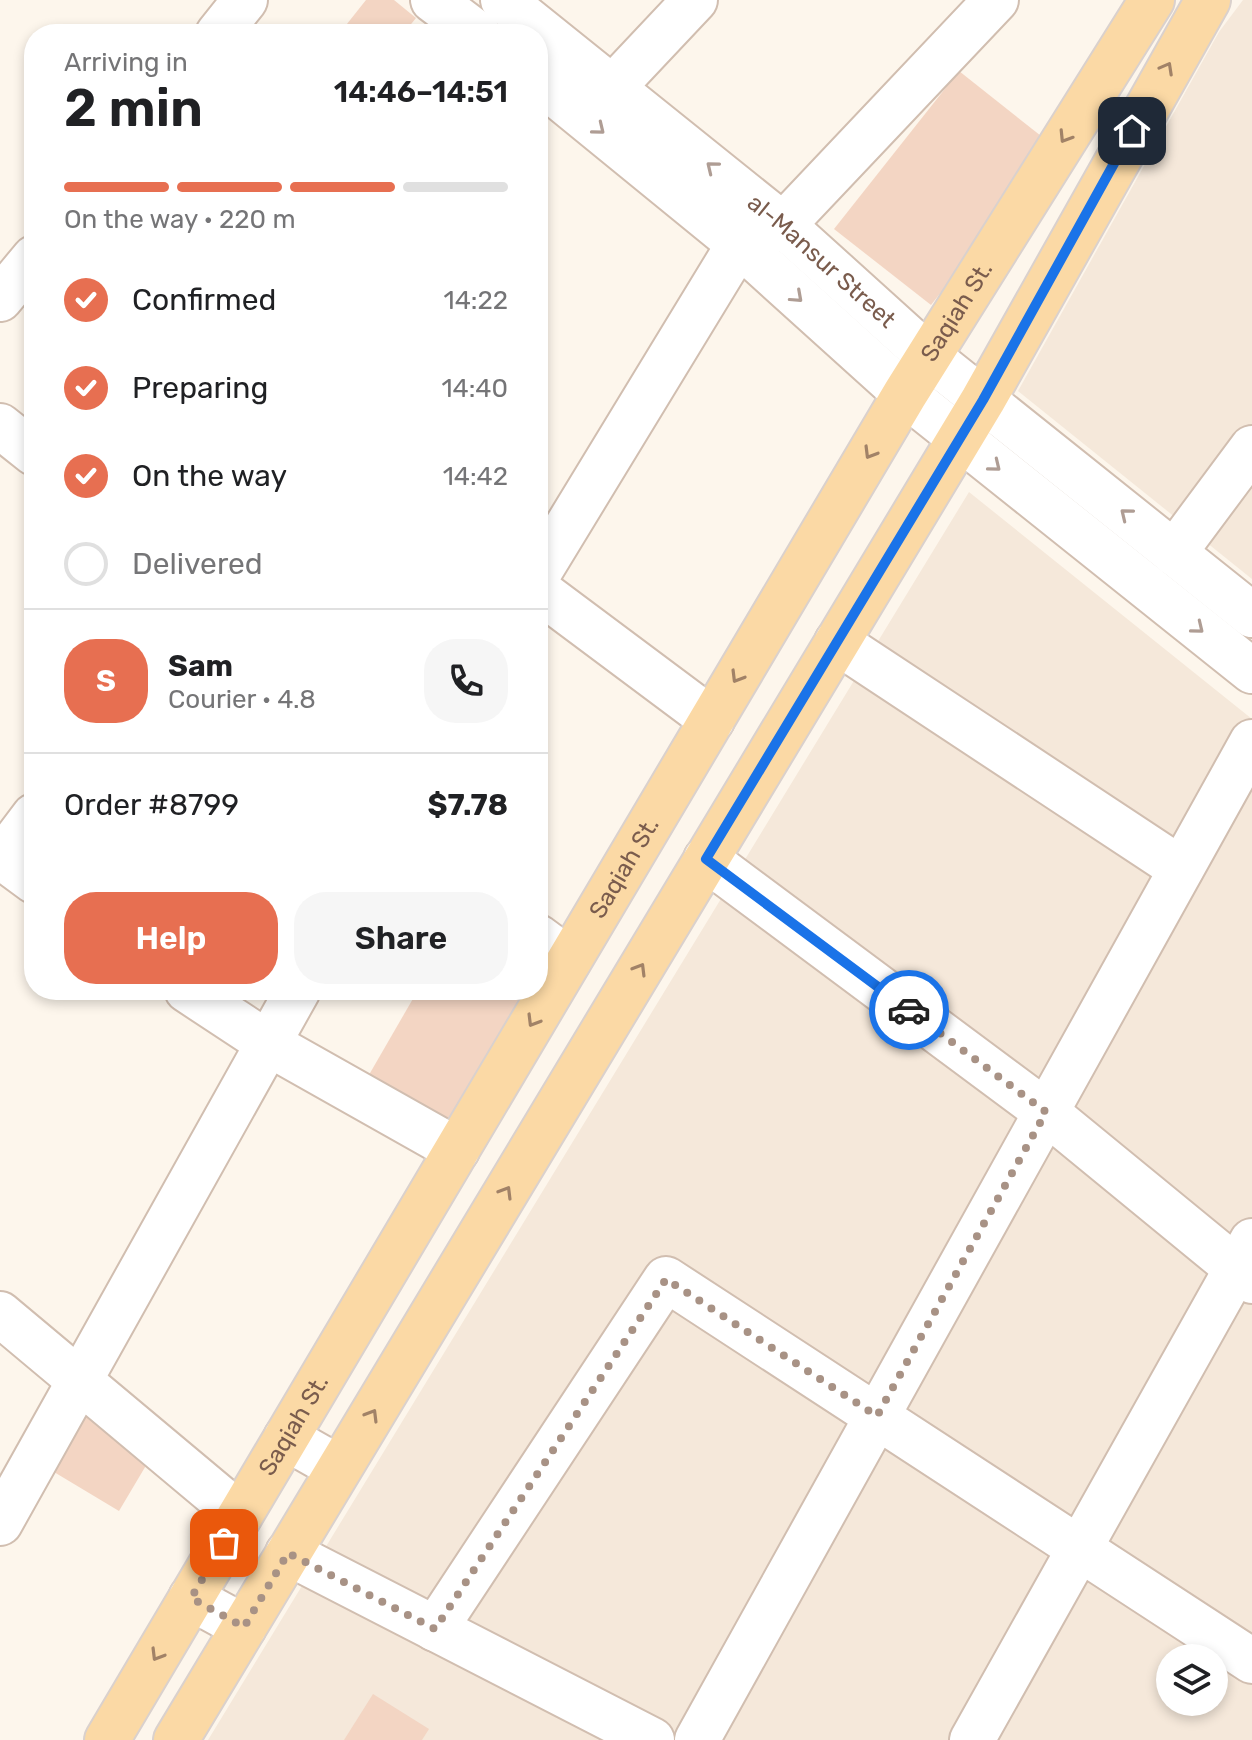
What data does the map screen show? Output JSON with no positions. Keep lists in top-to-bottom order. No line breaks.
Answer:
{"streets":{"main road":["Saqiah St."],"street":["al-Mansur Street"]},"crossings":[["al-Mansur Street","Saqiah St."]],"page":{"heading":["2 min","Arriving in","14:46–14:51"],"panel":["Sam","Courier · 4.8","Order #8799","$7.78"],"bar":"On the way · 220 m","list":[["Confirmed","14:22"],["Preparing","14:40"],["On the way","14:42"],"Delivered"],"round":"S","buttons":["Help","Share"]}}
